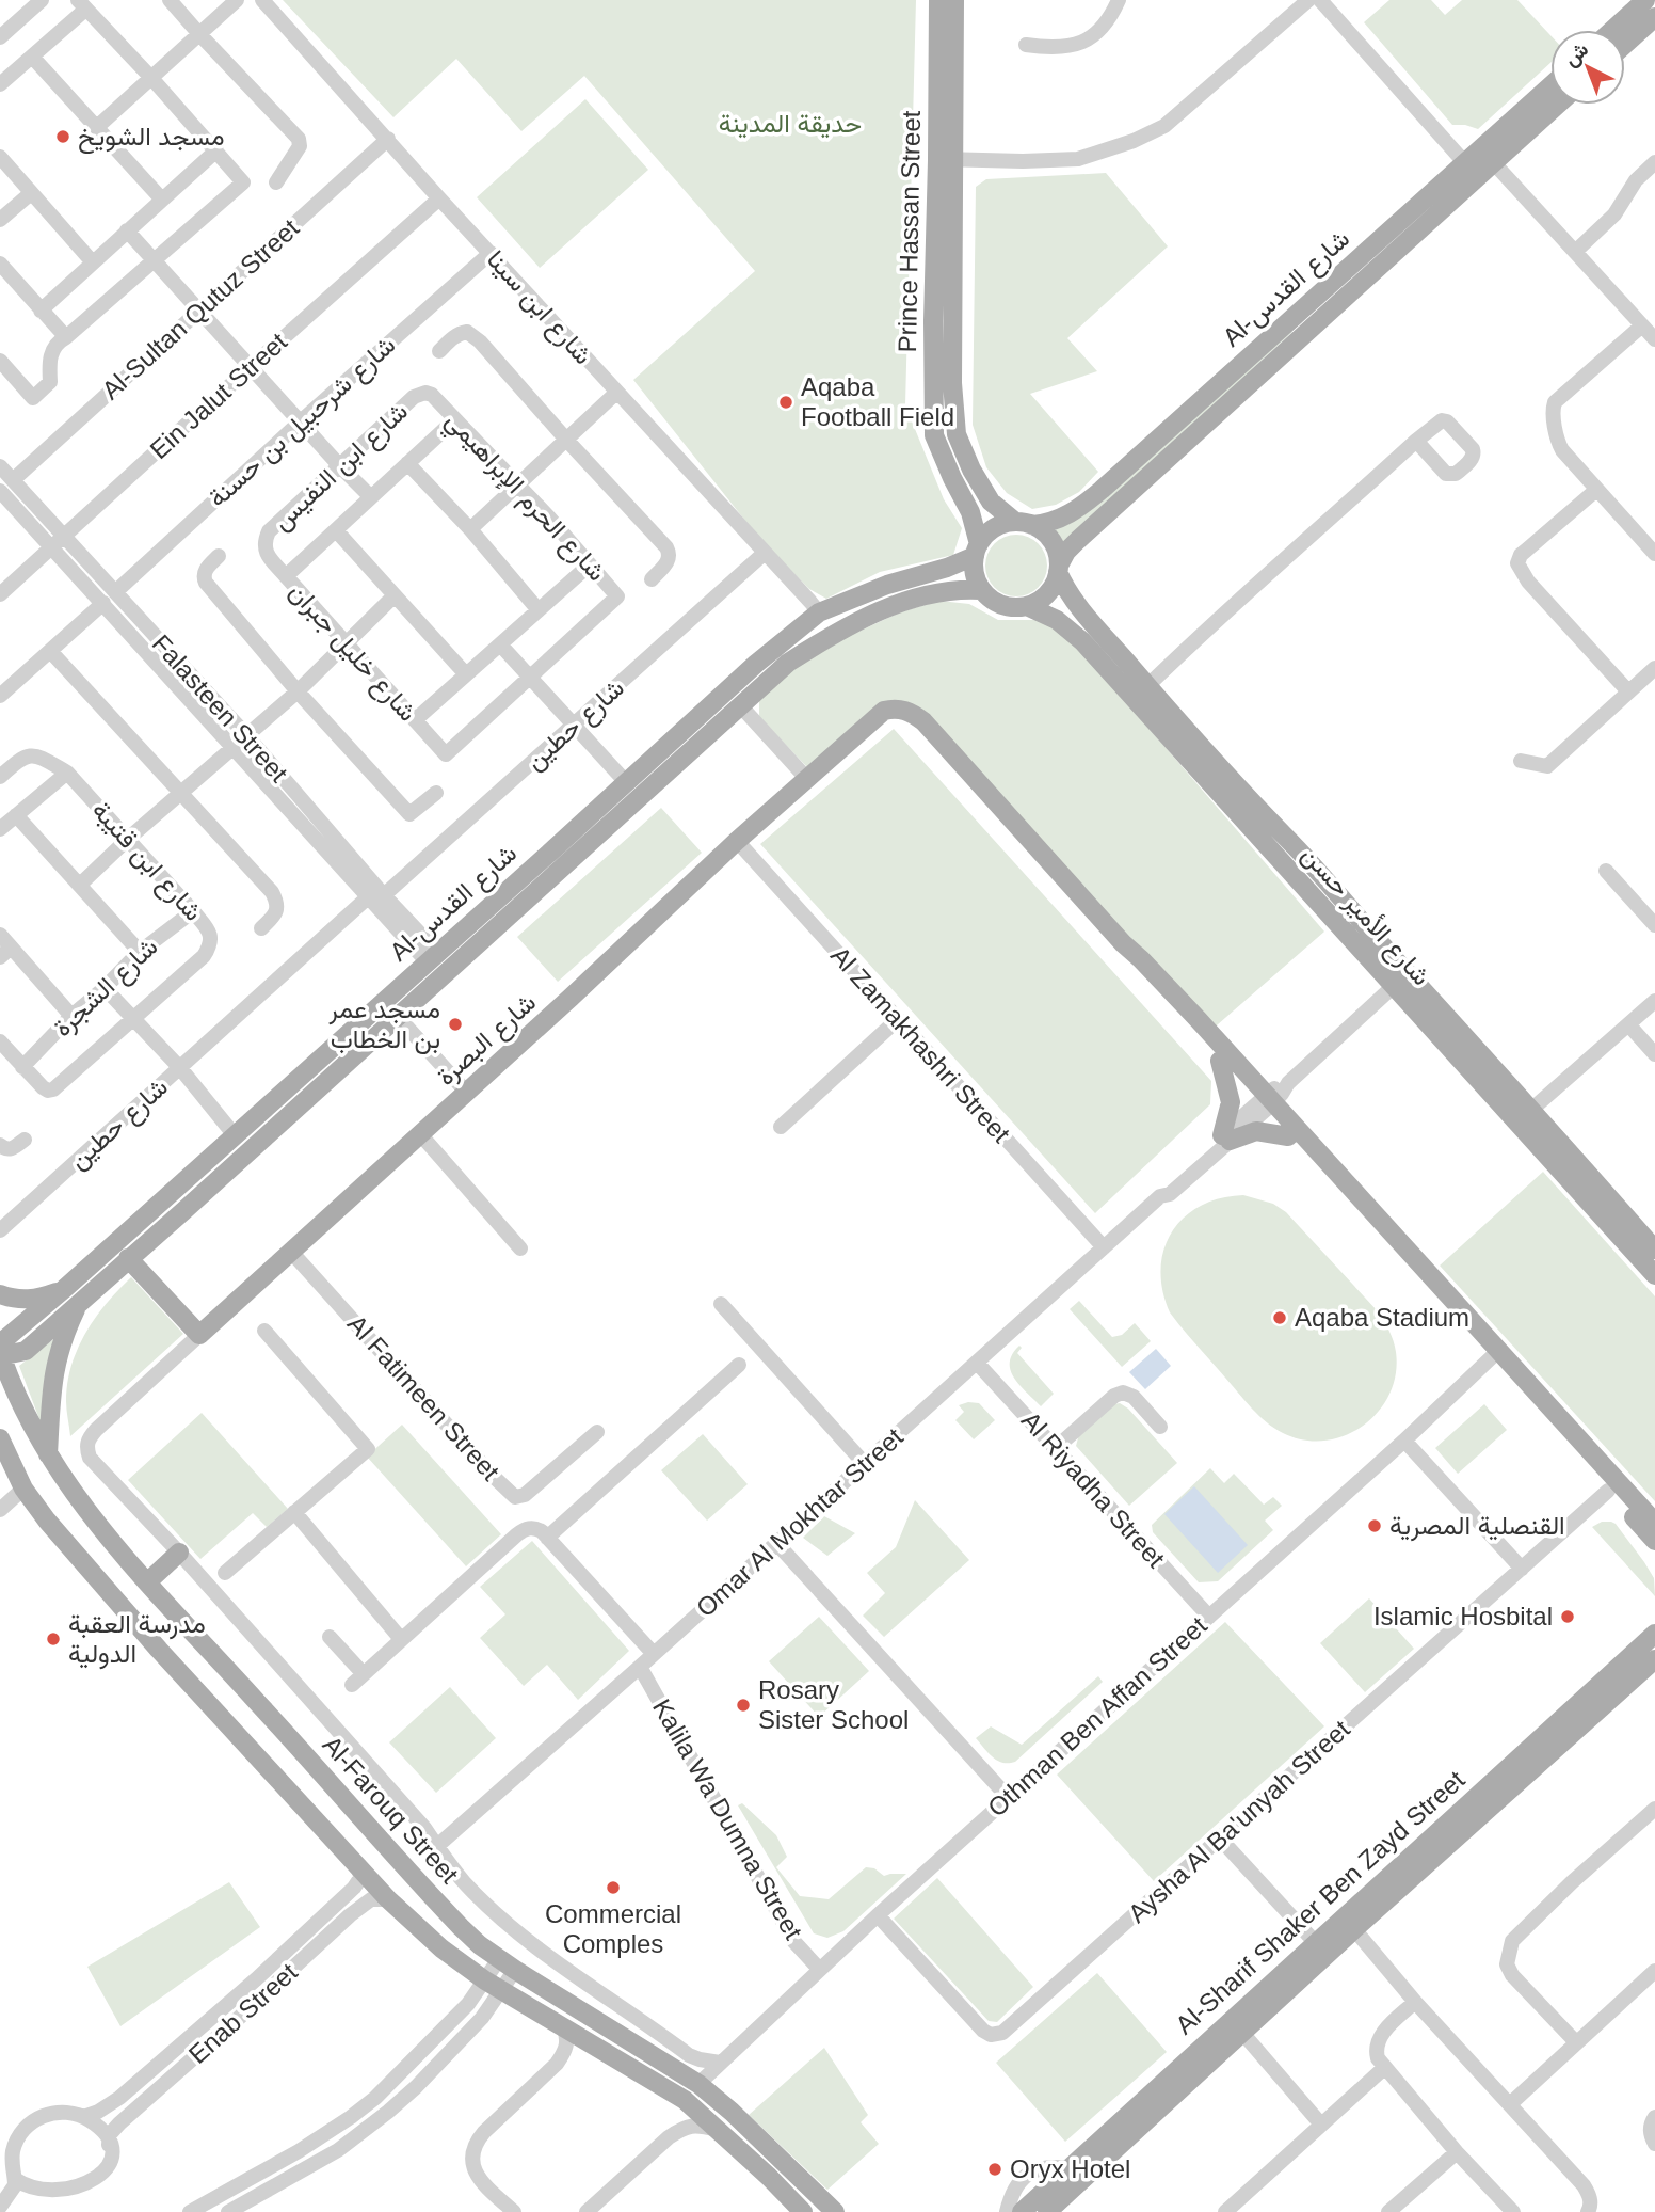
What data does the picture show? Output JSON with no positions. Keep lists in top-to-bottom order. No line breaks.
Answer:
{"streets":{"main road":["Prince Hassan Street","Al-شارع القدس","شارع الأمير حسن","شارع البصرة","Al-Farouq Street","Al-Sharif Shaker Ben Zayd Street"],"street":["شارع ابن سينا","Al-Sultan Qutuz Street","Ein Jalut Street","شارع شرحبيل بن حسنة","شارع ابن النفيس","شارع الحرم الإبراهيمي","شارع خليل جبران","Falasteen Street","شارع حطين","شارع ابن قتيبة","شارع الشجرة","Al Zamakhashri Street","Al Fatimeen Street","Al Riyadha Street","Omar Al Mokhtar Street","Othman Ben Affan Street","Kalila Wa Dumna Street","Aysha Al Ba'unyah Street","Enab Street"]},"crossings":[["Prince Hassan Street","Al-شارع القدس"],["Prince Hassan Street","شارع الأمير حسن"],["Al-شارع القدس","شارع ابن سينا"],["Al-شارع القدس","Falasteen Street"],["Al-شارع القدس","شارع الأمير حسن"],["Al-شارع القدس","Al-Farouq Street"],["شارع ابن سينا","Al-Sultan Qutuz Street"],["شارع ابن سينا","Ein Jalut Street"],["شارع ابن سينا","شارع شرحبيل بن حسنة"],["شارع ابن سينا","شارع حطين"],["Al-Sultan Qutuz Street","Falasteen Street"],["Ein Jalut Street","Falasteen Street"],["شارع شرحبيل بن حسنة","Falasteen Street"],["شارع ابن النفيس","شارع الحرم الإبراهيمي"],["شارع ابن النفيس","شارع خليل جبران"],["شارع الحرم الإبراهيمي","شارع خليل جبران"],["Falasteen Street","شارع حطين"],["شارع ابن قتيبة","شارع الشجرة"],["شارع الأمير حسن","Omar Al Mokhtar Street"],["شارع البصرة","Al Zamakhashri Street"],["شارع البصرة","Al Fatimeen Street"],["Al Zamakhashri Street","Omar Al Mokhtar Street"],["Al Riyadha Street","Omar Al Mokhtar Street"],["Al Riyadha Street","Othman Ben Affan Street"],["Omar Al Mokhtar Street","Kalila Wa Dumna Street"],["Othman Ben Affan Street","Al-Farouq Street"],["Othman Ben Affan Street","Kalila Wa Dumna Street"],["Othman Ben Affan Street","Aysha Al Ba'unyah Street"]],"parks":["حديقة المدينة"],"places":["مسجد الشويخ","Aqaba Football Field","مسجد عمر بن الخطاب","Aqaba Stadium","القنصلية المصرية","Islamic Hosbital","مدرسة العقبة الدولية","Rosary Sister School","Commercial Comples","Oryx Hotel"],"north":"top left"}
